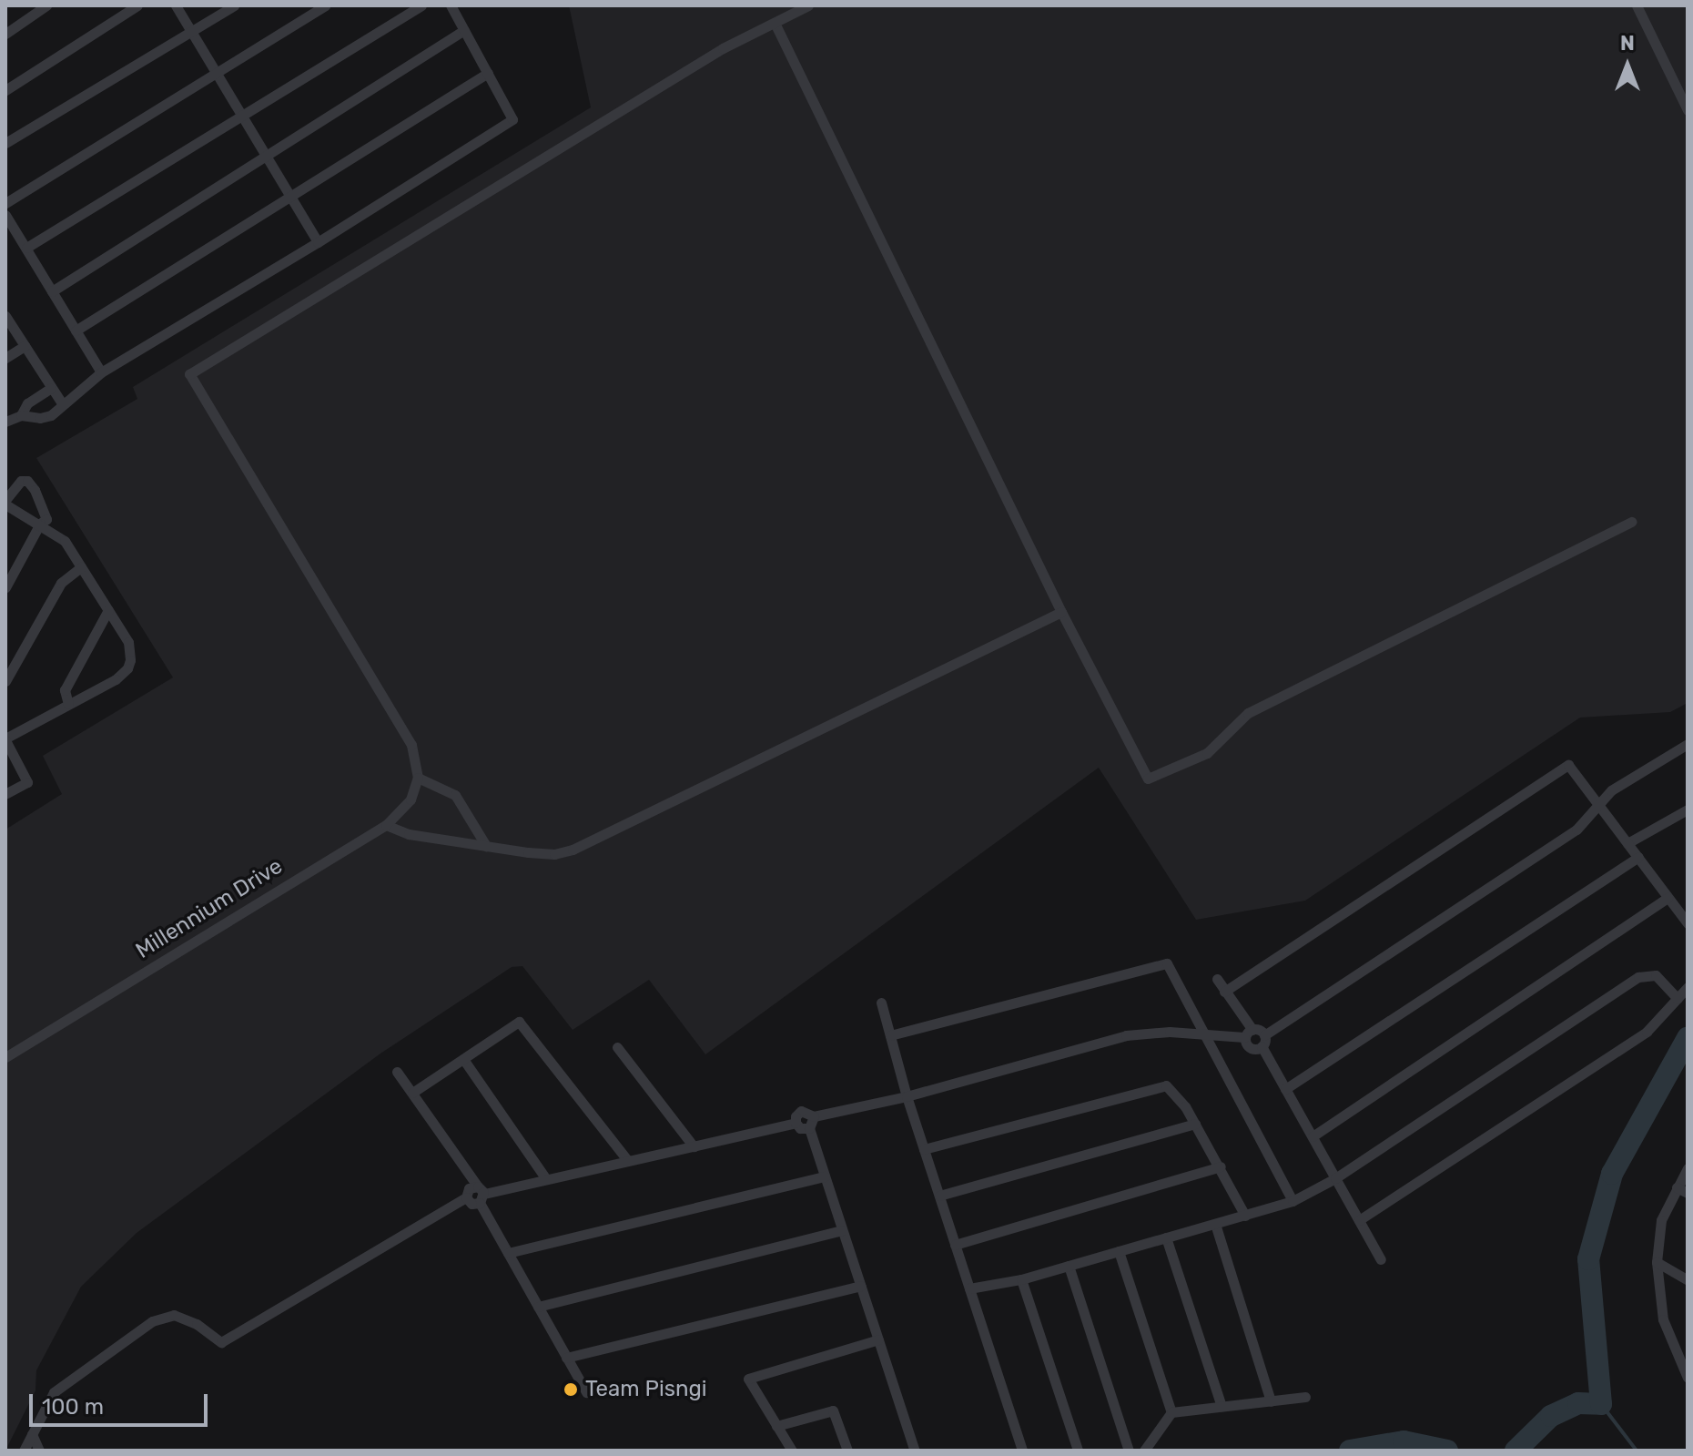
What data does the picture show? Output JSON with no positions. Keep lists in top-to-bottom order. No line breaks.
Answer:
{"streets":{"street":["Millennium Drive"]},"places":["Team Pisngi"],"scale_bar":"100 m","north":"top"}
